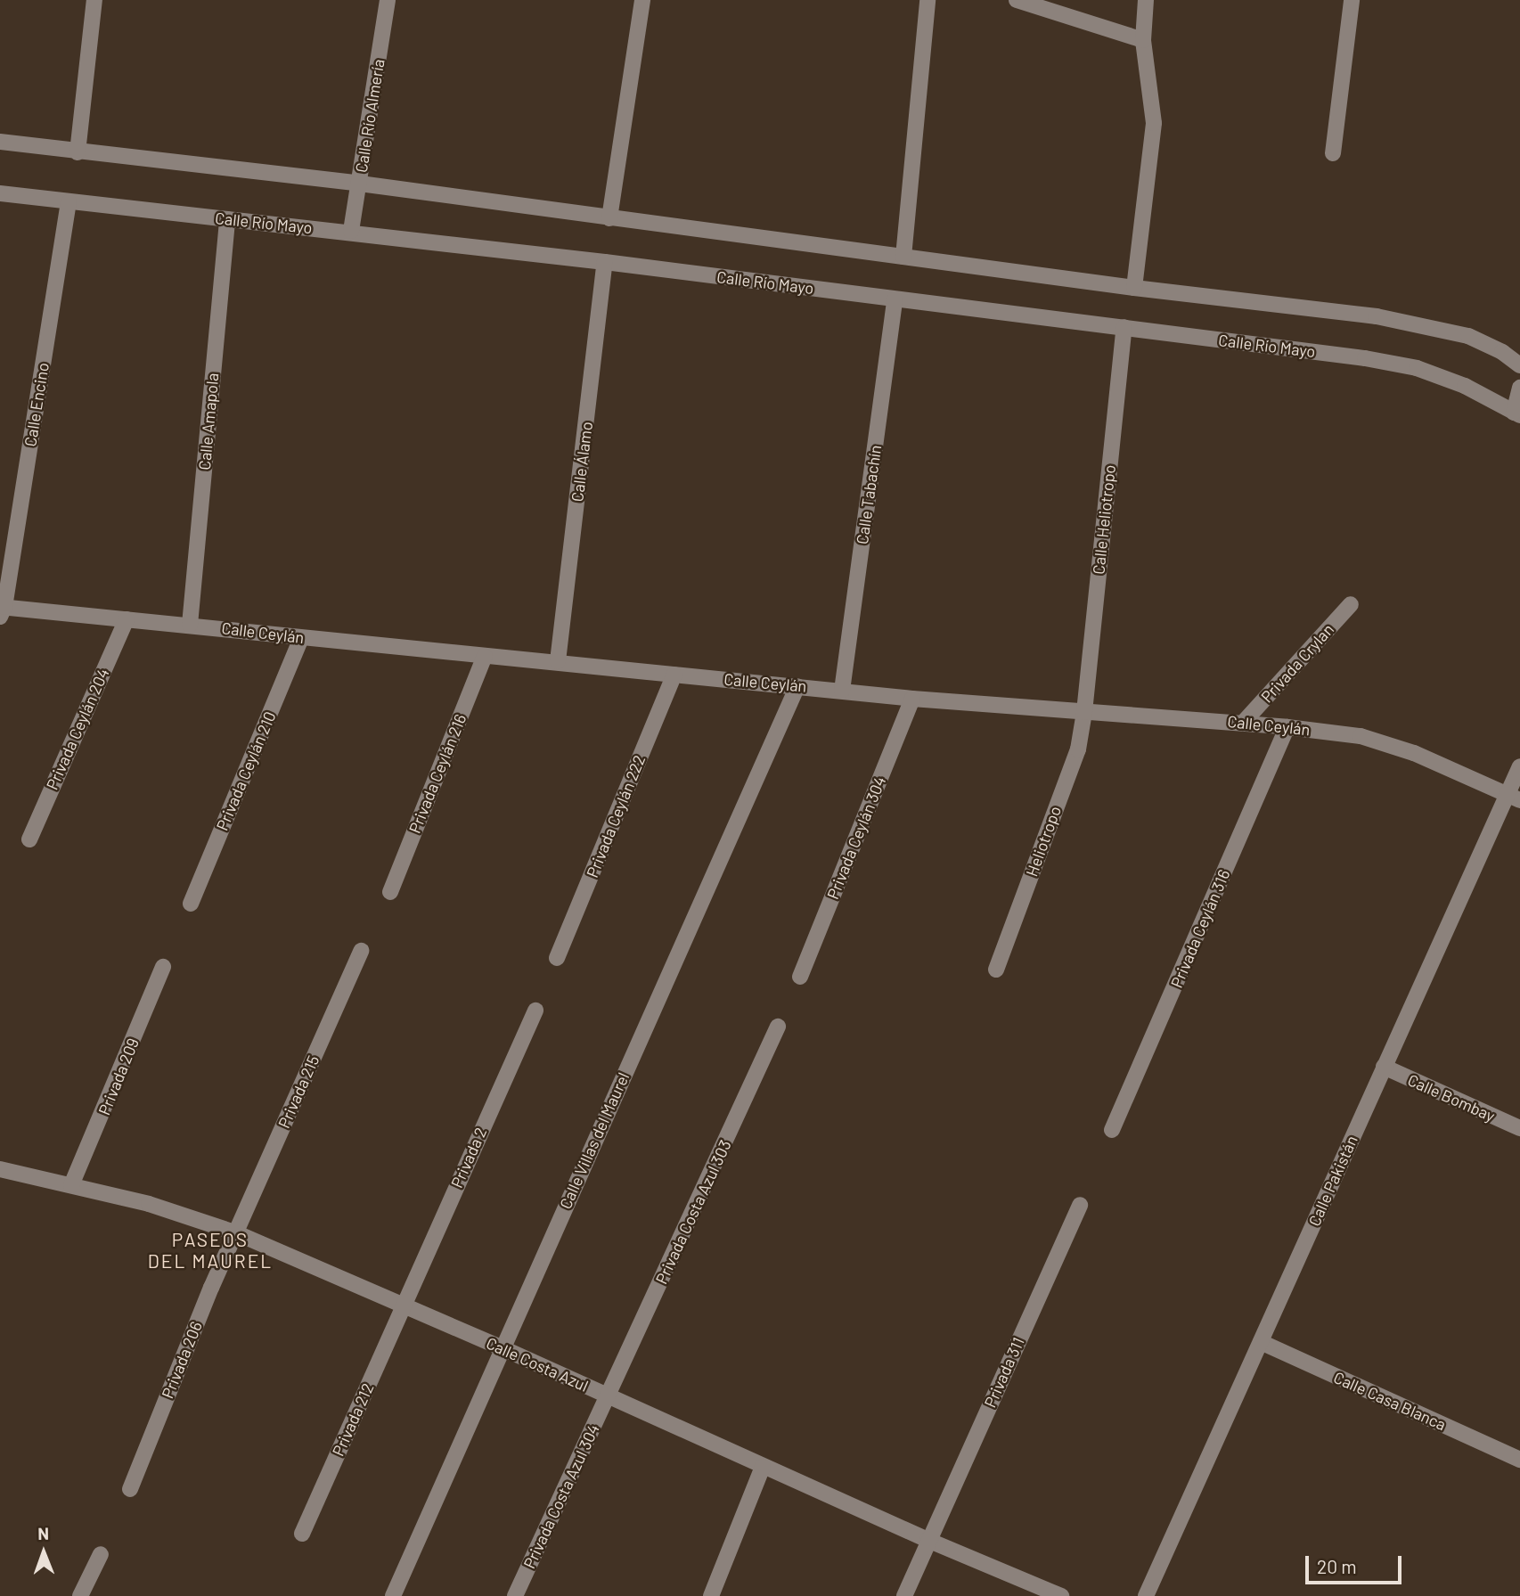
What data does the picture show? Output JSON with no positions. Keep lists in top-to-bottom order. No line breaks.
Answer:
{"streets":{"street":["Calle Río Almería","Calle Río Mayo","Calle Encino","Calle Amapola","Calle Álamo","Calle Tabachín","Calle Heliotropo","Calle Ceylán","Privada Crylan","Privada Ceylán 204","Privada Ceylán 210","Privada Ceylán 216","Privada Ceylán 222","Privada Ceylán 304","Heliotropo","Privada Ceylán 316","Privada 209","Privada 215","Calle Bombay","Calle Villas del Maurel","Privada 2","Calle Pakistán","Privada Costa Azul 303","Privada 206","Calle Costa Azul","Privada 311","Calle Casa Blanca","Privada 212","Privada Costa Azul 304"]},"crossings":[["Calle Río Almería","Calle Río Mayo"],["Calle Río Mayo","Calle Encino"],["Calle Río Mayo","Calle Amapola"],["Calle Río Mayo","Calle Álamo"],["Calle Río Mayo","Calle Tabachín"],["Calle Río Mayo","Calle Heliotropo"],["Calle Encino","Calle Ceylán"],["Calle Amapola","Calle Ceylán"],["Calle Álamo","Calle Ceylán"],["Calle Tabachín","Calle Ceylán"],["Calle Heliotropo","Calle Ceylán"],["Calle Heliotropo","Heliotropo"],["Calle Ceylán","Privada Crylan"],["Calle Ceylán","Privada Ceylán 204"],["Calle Ceylán","Privada Ceylán 210"],["Calle Ceylán","Privada Ceylán 216"],["Calle Ceylán","Privada Ceylán 222"],["Calle Ceylán","Privada Ceylán 304"],["Calle Ceylán","Heliotropo"],["Calle Ceylán","Privada Ceylán 316"],["Calle Ceylán","Calle Villas del Maurel"],["Calle Ceylán","Calle Pakistán"],["Privada 209","Calle Costa Azul"],["Privada 215","Privada 206"],["Privada 215","Calle Costa Azul"],["Calle Bombay","Calle Pakistán"],["Calle Villas del Maurel","Calle Costa Azul"],["Privada 2","Calle Costa Azul"],["Privada 2","Privada 212"],["Calle Pakistán","Calle Casa Blanca"],["Privada Costa Azul 303","Calle Costa Azul"],["Privada Costa Azul 303","Privada Costa Azul 304"],["Privada 206","Calle Costa Azul"],["Calle Costa Azul","Privada 311"],["Calle Costa Azul","Privada 212"],["Calle Costa Azul","Privada Costa Azul 304"]],"districts":["PASEOS DEL MAUREL"],"scale_bar":"20 m","north":"top"}
